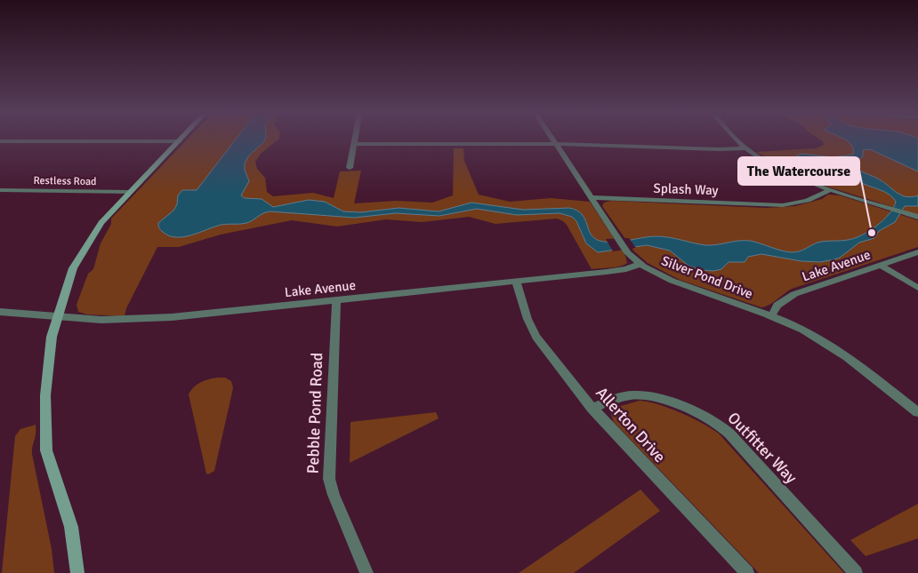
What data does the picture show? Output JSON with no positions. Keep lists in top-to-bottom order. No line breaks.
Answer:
{"streets":{"street":["Restless Road","Splash Way","Lake Avenue","Silver Pond Drive","Pebble Pond Road","Allerton Drive","Outfitter Way"]},"crossings":[["Splash Way","Silver Pond Drive"],["Lake Avenue","Silver Pond Drive"],["Lake Avenue","Pebble Pond Road"],["Lake Avenue","Allerton Drive"],["Allerton Drive","Outfitter Way"]],"places":["The Watercourse"]}
